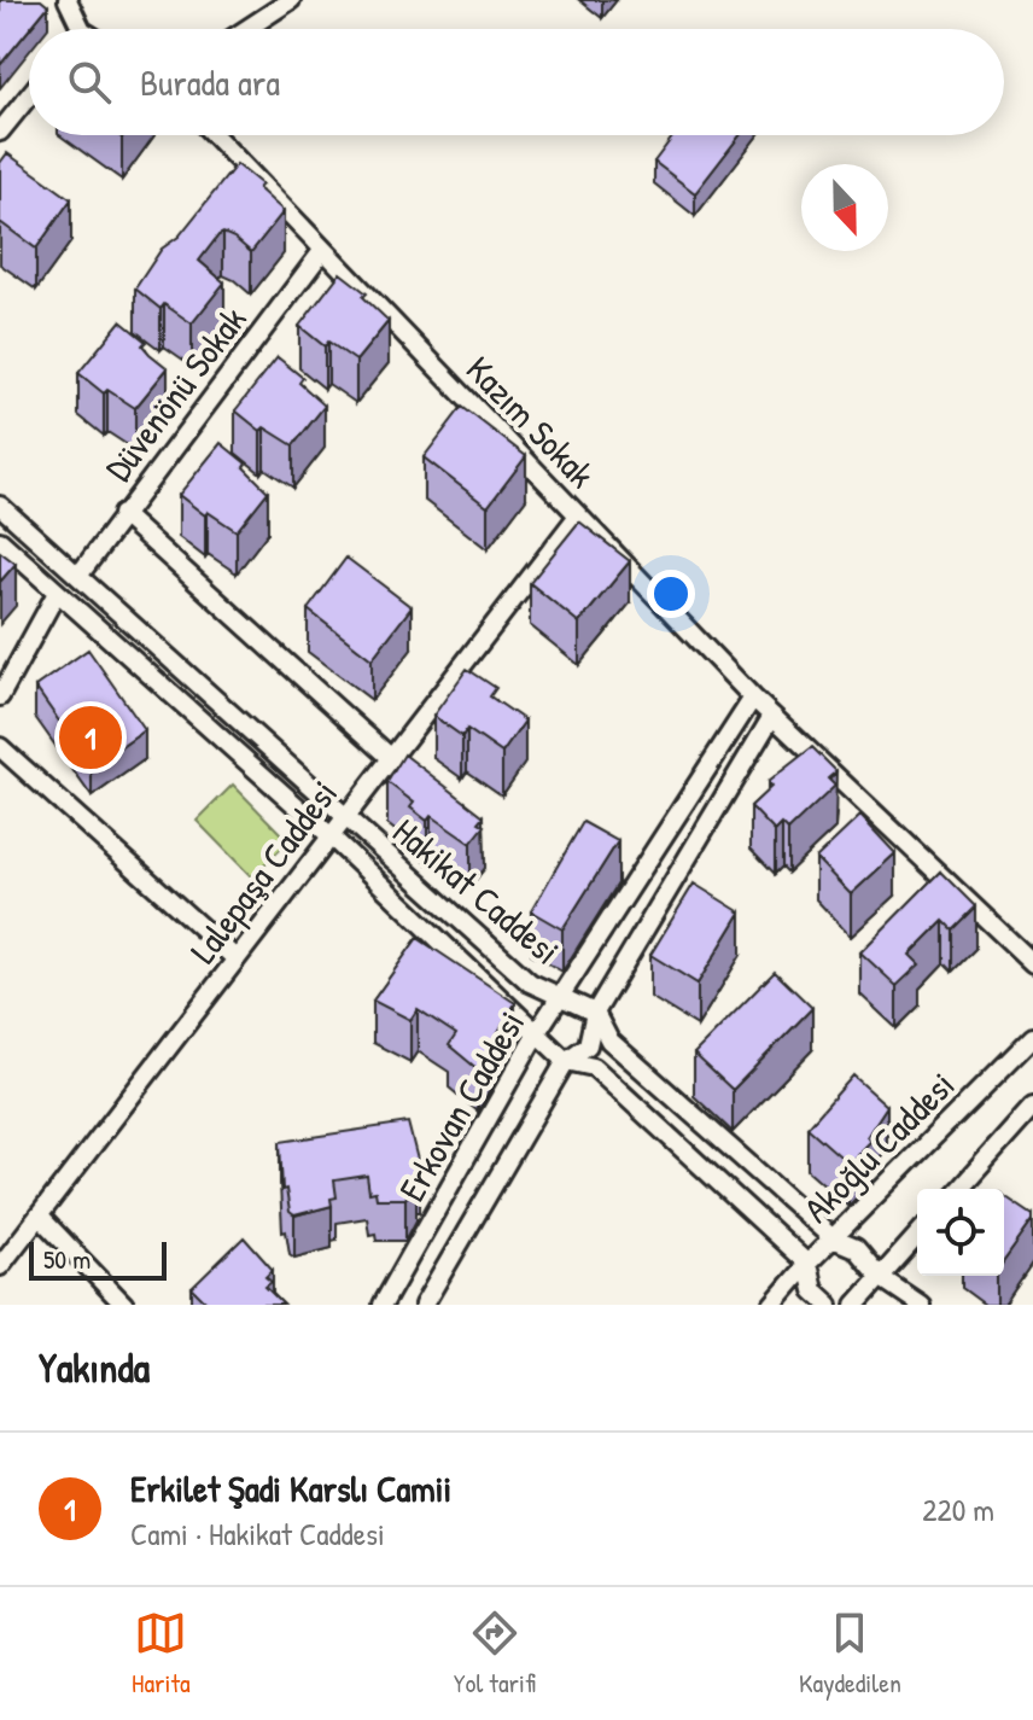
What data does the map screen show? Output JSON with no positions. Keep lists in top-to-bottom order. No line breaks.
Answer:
{"streets":{"street":["Düvenönü Sokak","Kazım Sokak","Lalepaşa Caddesi","Hakikat Caddesi","Erkovan Caddesi","Akoğlu Caddesi"]},"crossings":[["Düvenönü Sokak","Kazım Sokak"],["Düvenönü Sokak","Hakikat Caddesi"],["Kazım Sokak","Lalepaşa Caddesi"],["Kazım Sokak","Erkovan Caddesi"],["Lalepaşa Caddesi","Hakikat Caddesi"],["Hakikat Caddesi","Erkovan Caddesi"],["Hakikat Caddesi","Akoğlu Caddesi"]],"scale_bar":"50 m","north":"bottom","page":{"search":"Burada ara","pins":"1","scale":"50 m","heading":"Yakında","list":[{"mark":"1","name":"Erkilet Şadi Karslı Camii","note":"Cami · Hakikat Caddesi","value":"220 m"}],"nav":["Harita","Yol tarifi","Kaydedilen"]}}
